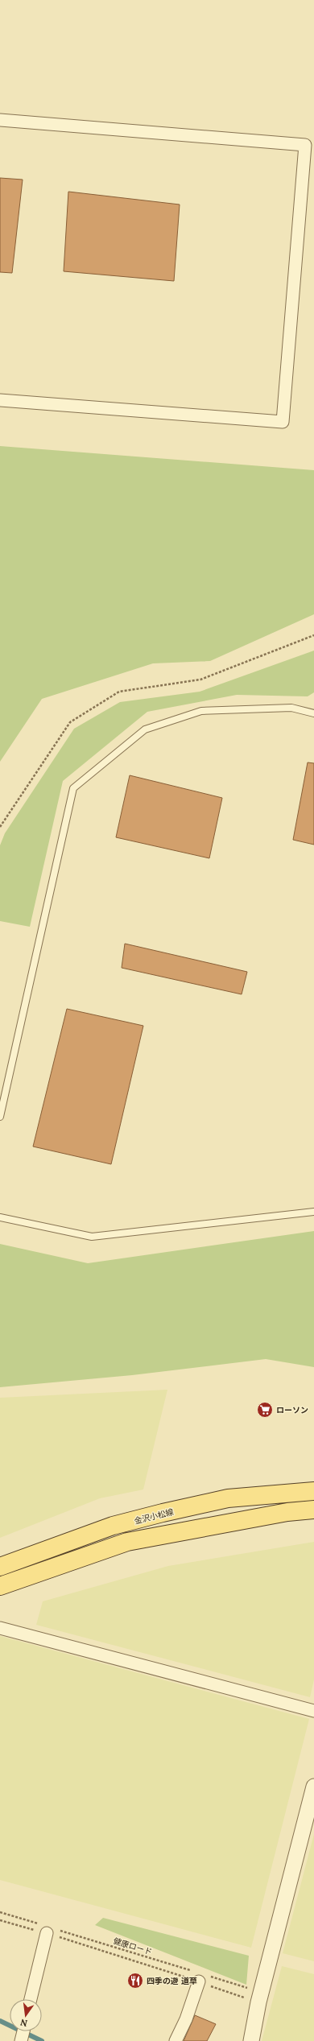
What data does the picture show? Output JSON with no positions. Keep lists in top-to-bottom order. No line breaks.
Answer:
{"streets":{"main road":["金沢小松線"],"path":["健康ロード"]},"places":{"supermarket":["ローソン"],"restaurant":["四季の遊 道草"]},"north":"bottom"}
